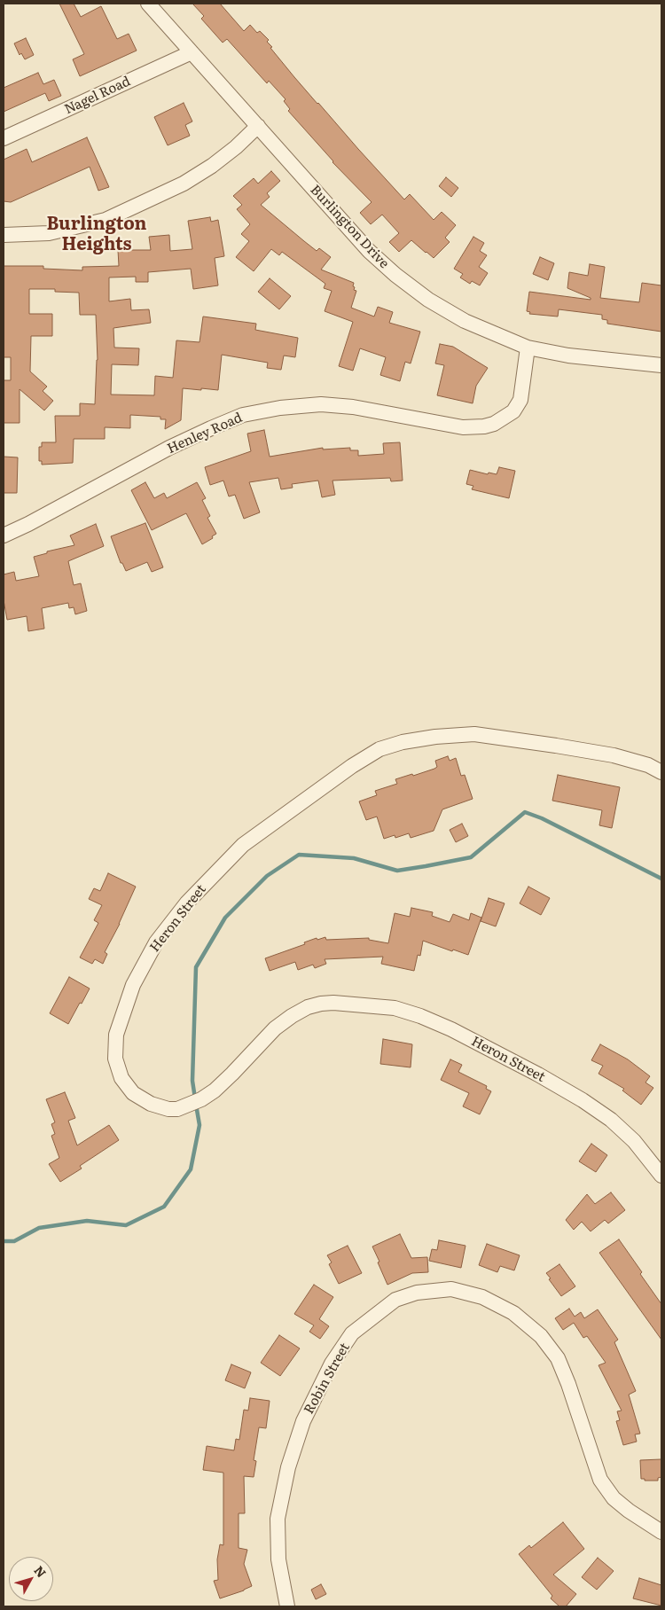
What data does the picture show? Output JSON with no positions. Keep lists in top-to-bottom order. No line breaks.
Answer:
{"streets":{"street":["Nagel Road","Burlington Drive","Henley Road","Heron Street","Robin Street"]},"crossings":[["Nagel Road","Burlington Drive"],["Burlington Drive","Henley Road"]],"districts":["Burlington Heights"],"north":"top right"}
